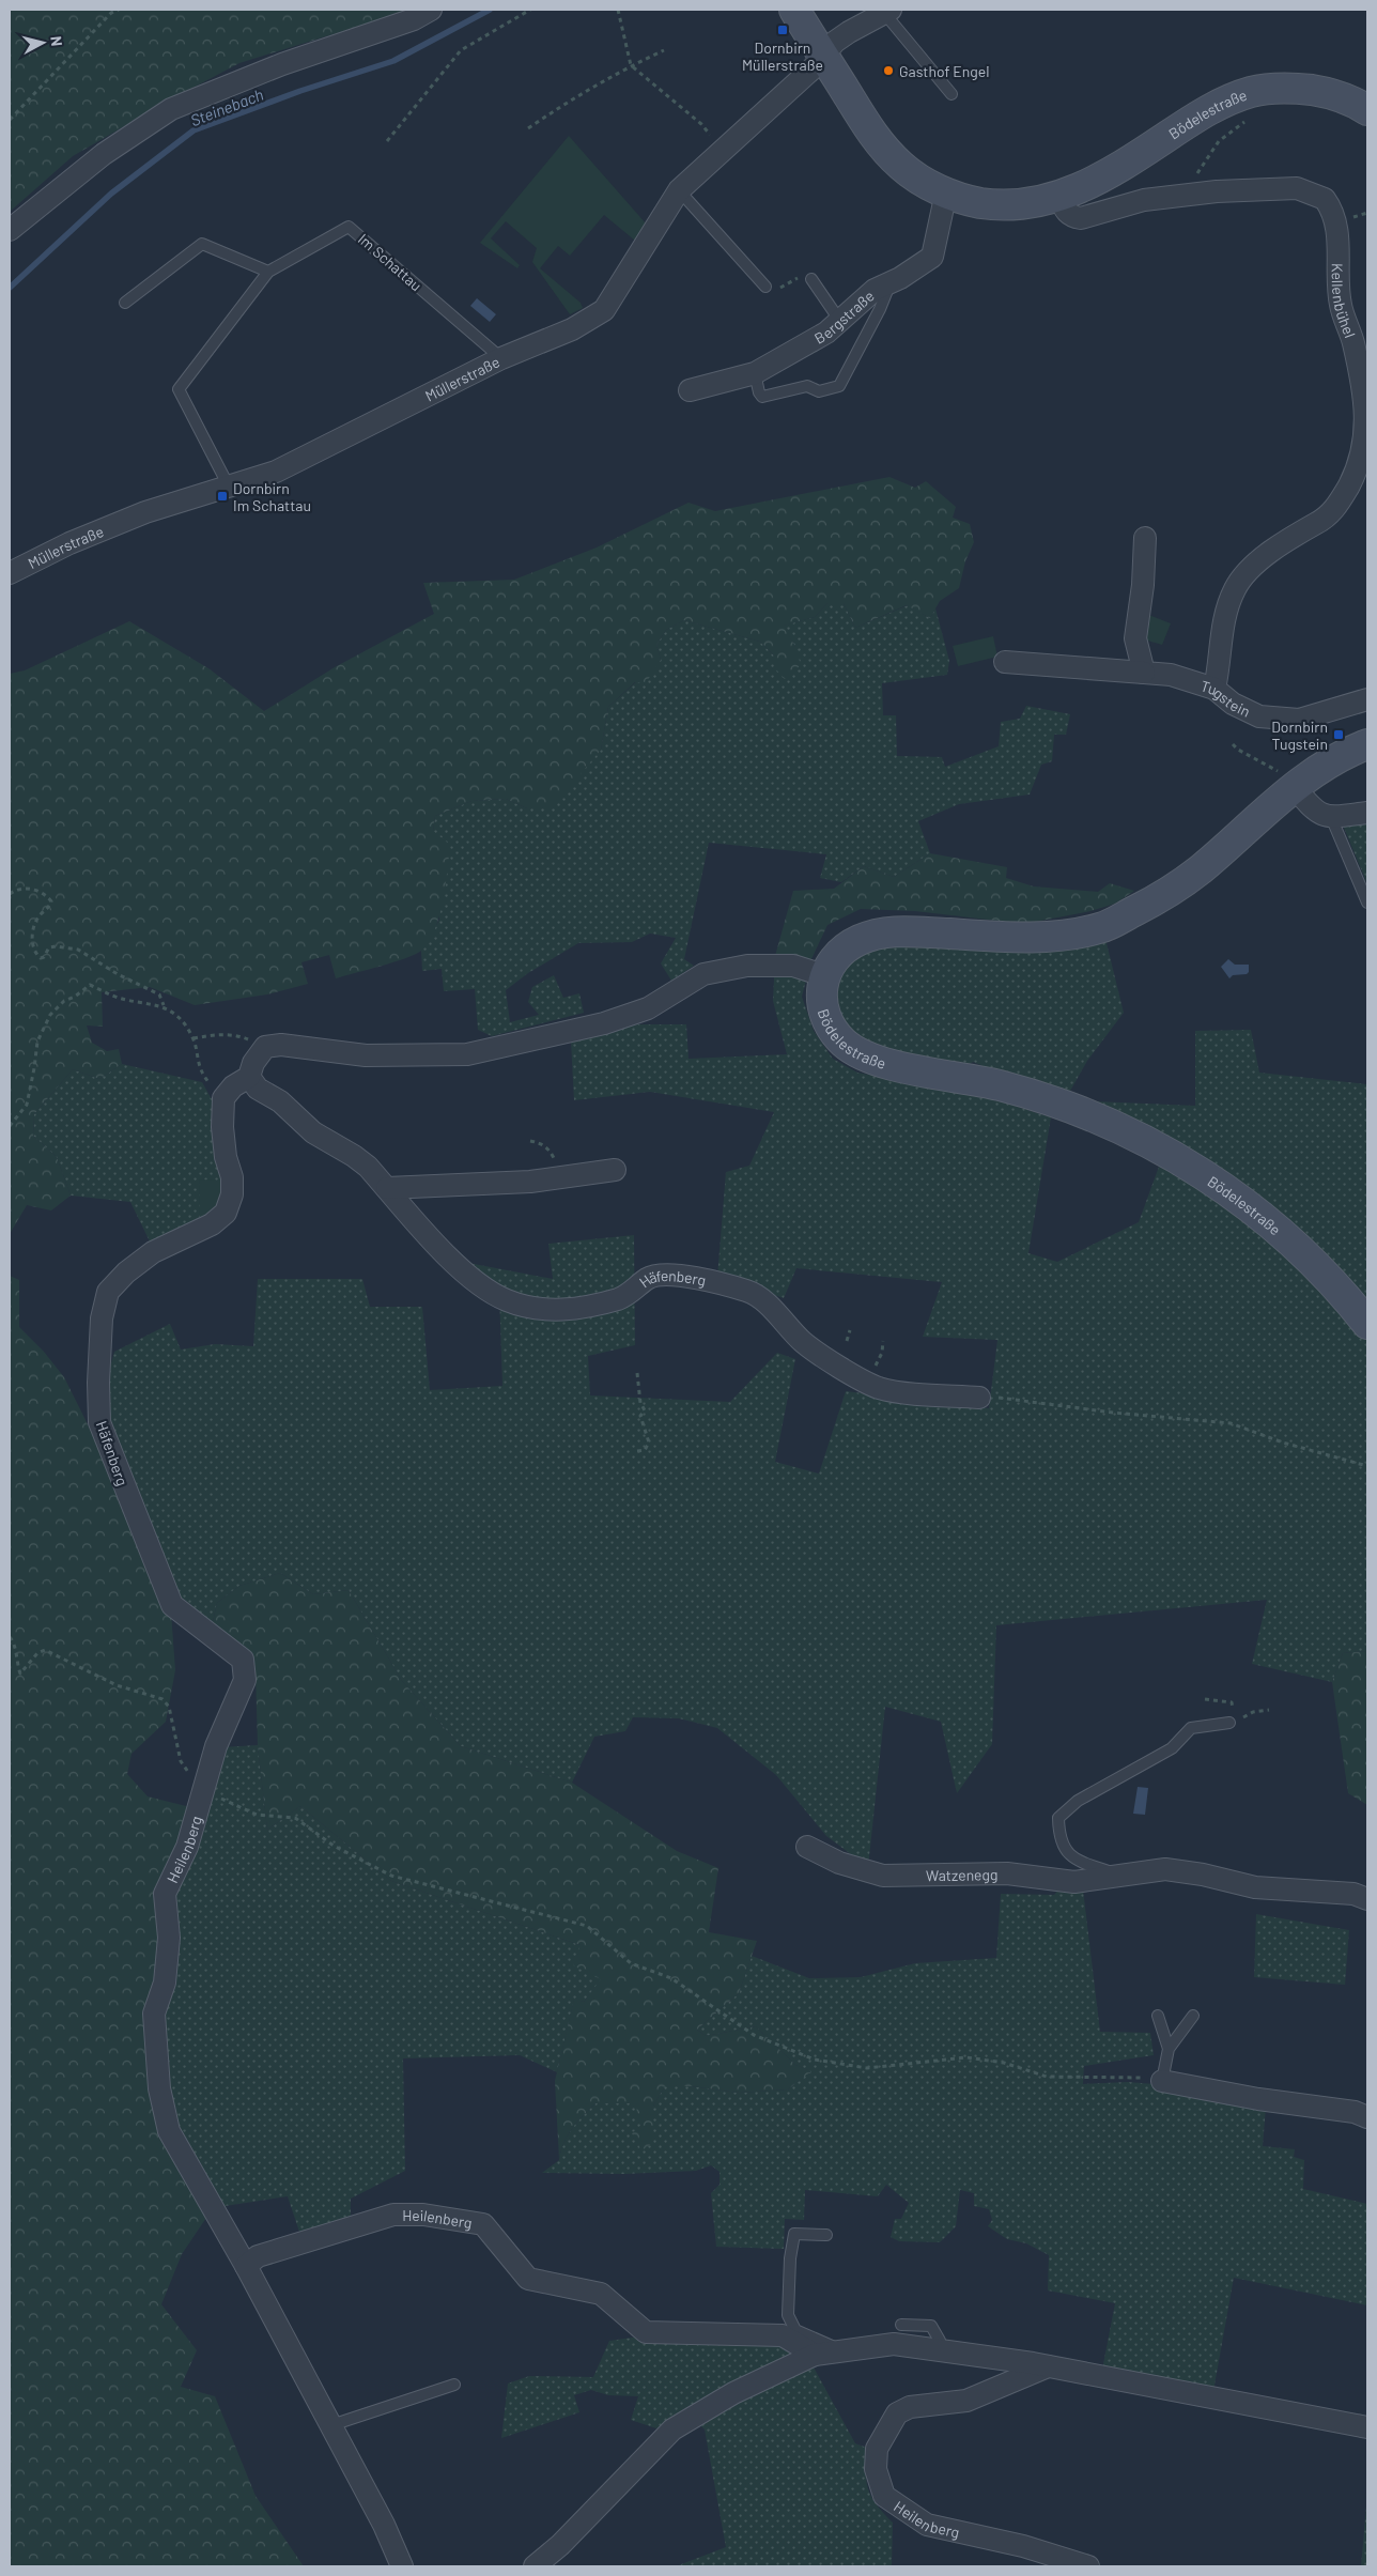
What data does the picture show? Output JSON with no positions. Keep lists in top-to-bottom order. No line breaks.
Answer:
{"streets":{"main road":["Bödelestraße"],"street":["Kellenbühel","Bergstraße","Müllerstraße","Tugstein","Häfenberg","Heilenberg","Watzenegg"],"lane":["Im Schattau"]},"crossings":[["Bödelestraße","Kellenbühel"],["Im Schattau","Müllerstraße"],["Kellenbühel","Tugstein"],["Häfenberg","Heilenberg"]],"water":["Steinebach"],"places":{"transit":["Dornbirn Müllerstraße","Dornbirn Im Schattau","Dornbirn Tugstein"],"other":["Gasthof Engel"]},"north":"right"}
